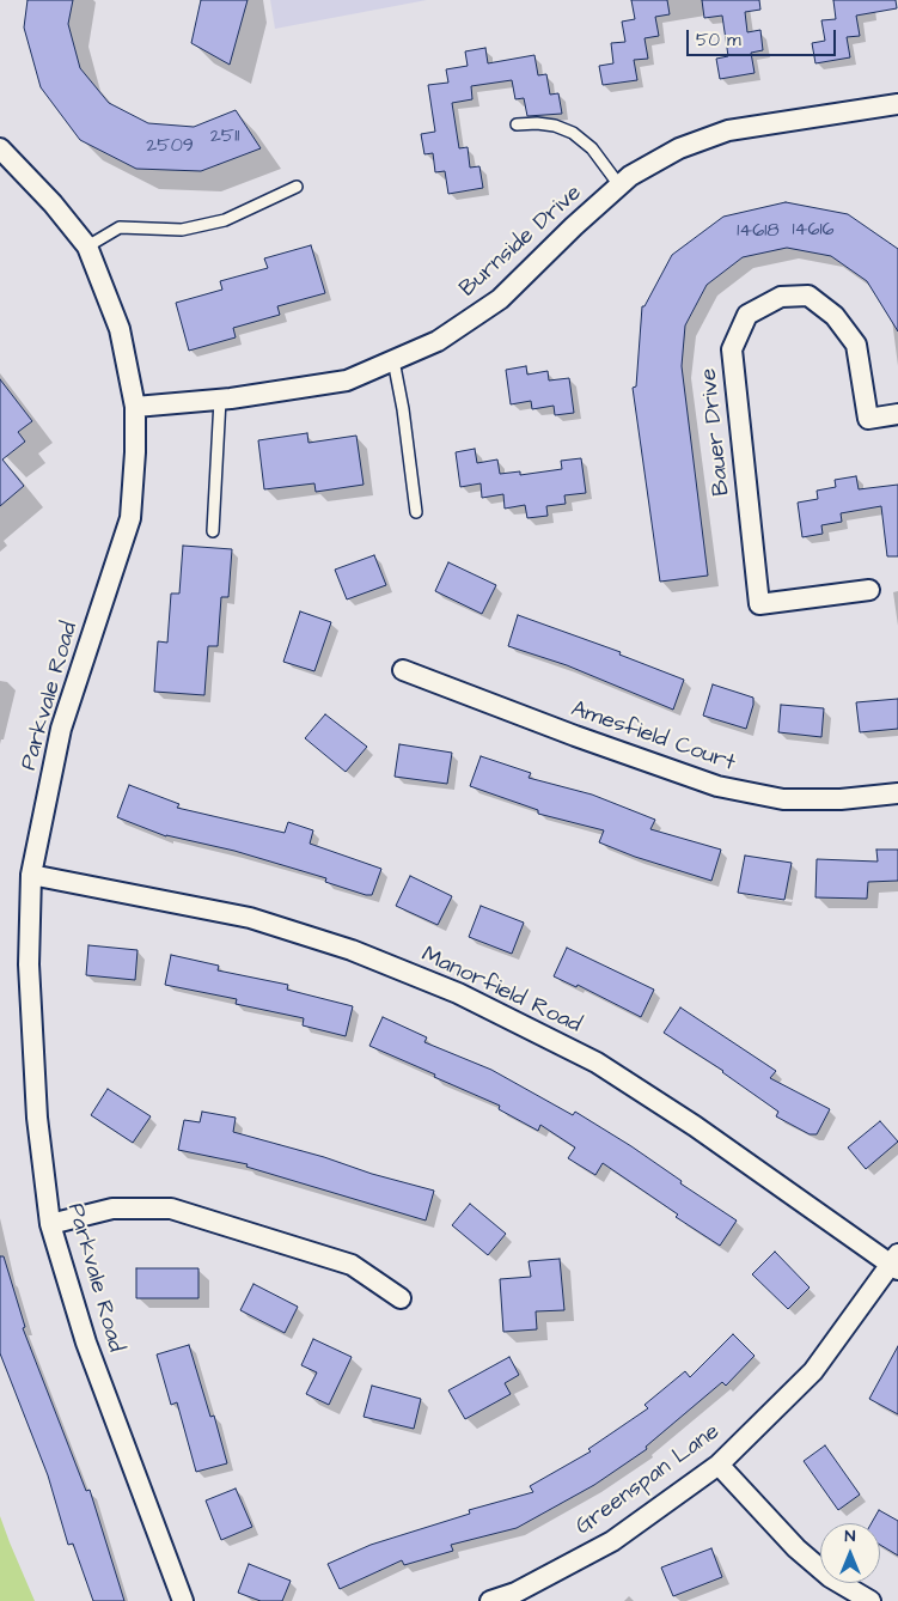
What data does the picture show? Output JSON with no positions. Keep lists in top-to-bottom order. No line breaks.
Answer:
{"streets":{"street":["Burnside Drive","Bauer Drive","Parkvale Road","Amesfield Court","Manorfield Road","Greenspan Lane"]},"crossings":[["Burnside Drive","Parkvale Road"],["Parkvale Road","Manorfield Road"],["Manorfield Road","Greenspan Lane"]],"house_numbers":["2511","2509","14616","14618"],"scale_bar":"50 m","north":"top"}
